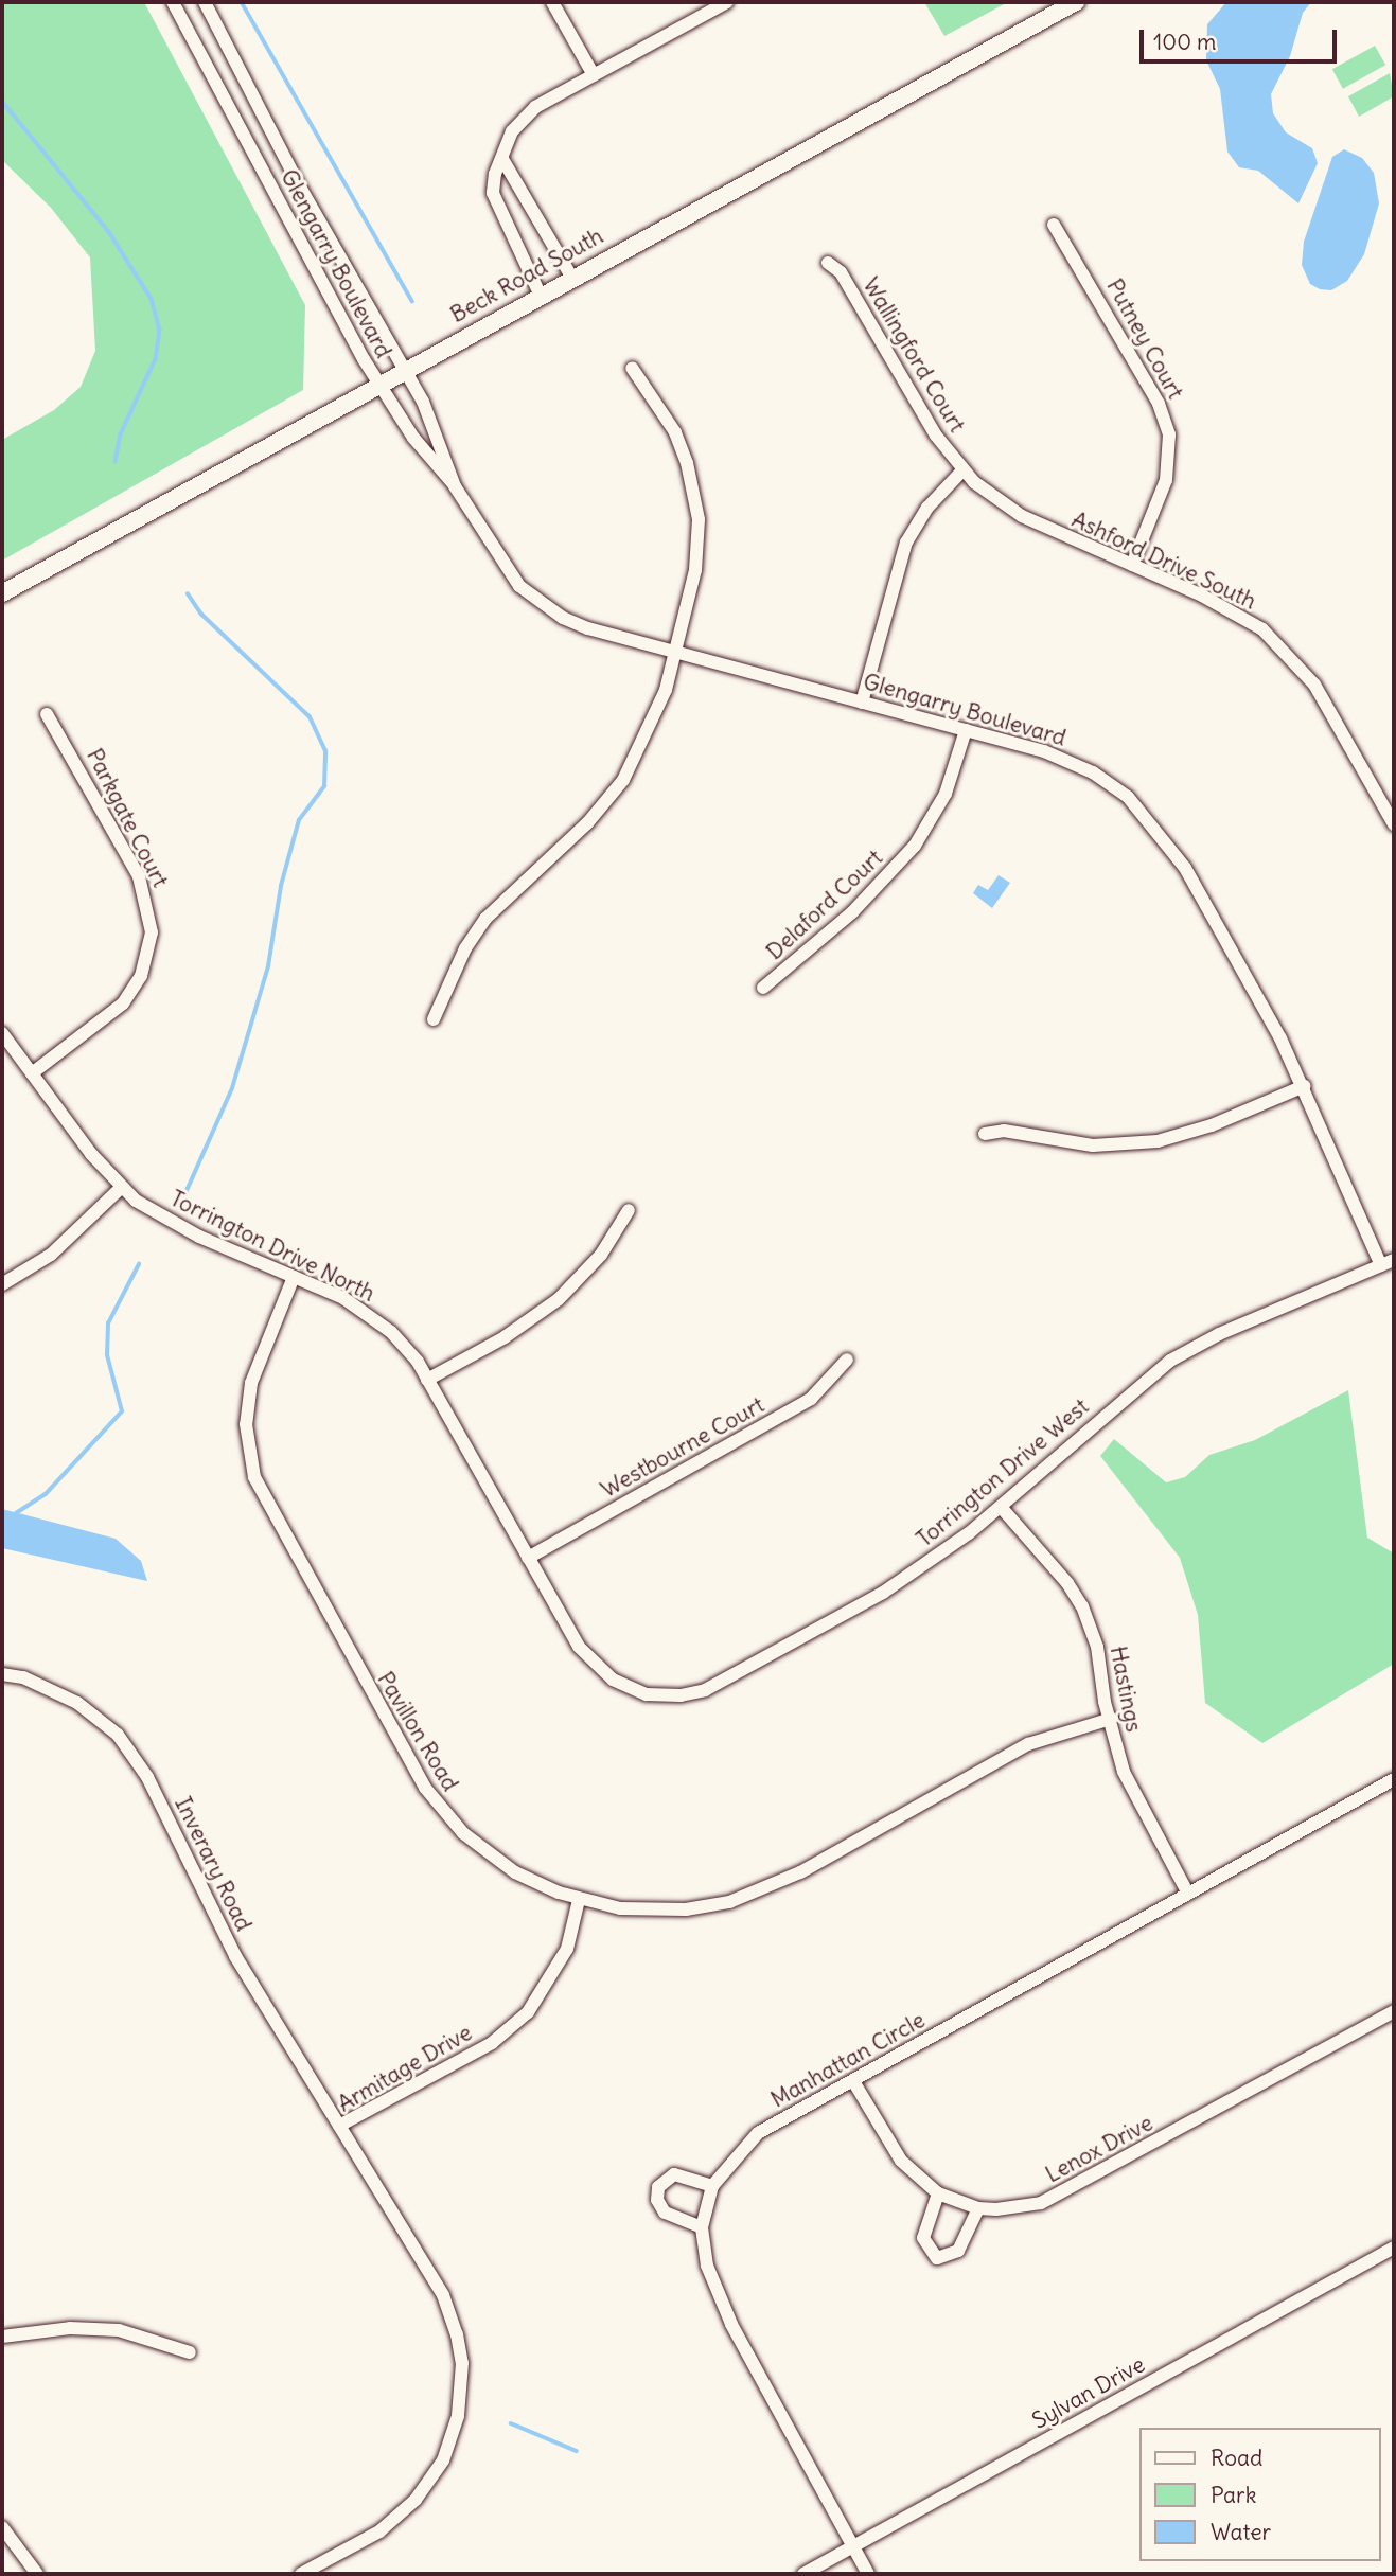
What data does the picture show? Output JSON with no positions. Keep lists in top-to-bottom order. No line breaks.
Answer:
{"streets":{"main road":["Beck Road South"],"street":["Glengarry Boulevard","Putney Court","Wallingford Court","Ashford Drive South","Parkgate Court","Delaford Court","Torrington Drive North","Westbourne Court","Torrington Drive West","Hastings","Pavillon Road","Inverary Road","Manhattan Circle","Armitage Drive","Lenox Drive","Sylvan Drive"]},"crossings":[["Glengarry Boulevard","Beck Road South"],["Glengarry Boulevard","Delaford Court"],["Glengarry Boulevard","Torrington Drive West"],["Putney Court","Ashford Drive South"],["Wallingford Court","Ashford Drive South"],["Parkgate Court","Torrington Drive North"],["Torrington Drive North","Westbourne Court"],["Torrington Drive North","Torrington Drive West"],["Torrington Drive North","Pavillon Road"],["Torrington Drive West","Hastings"],["Hastings","Pavillon Road"],["Hastings","Manhattan Circle"],["Pavillon Road","Armitage Drive"],["Inverary Road","Armitage Drive"],["Manhattan Circle","Lenox Drive"],["Manhattan Circle","Sylvan Drive"]],"legend":["Road","Park","Water"],"scale_bar":"100 m"}
